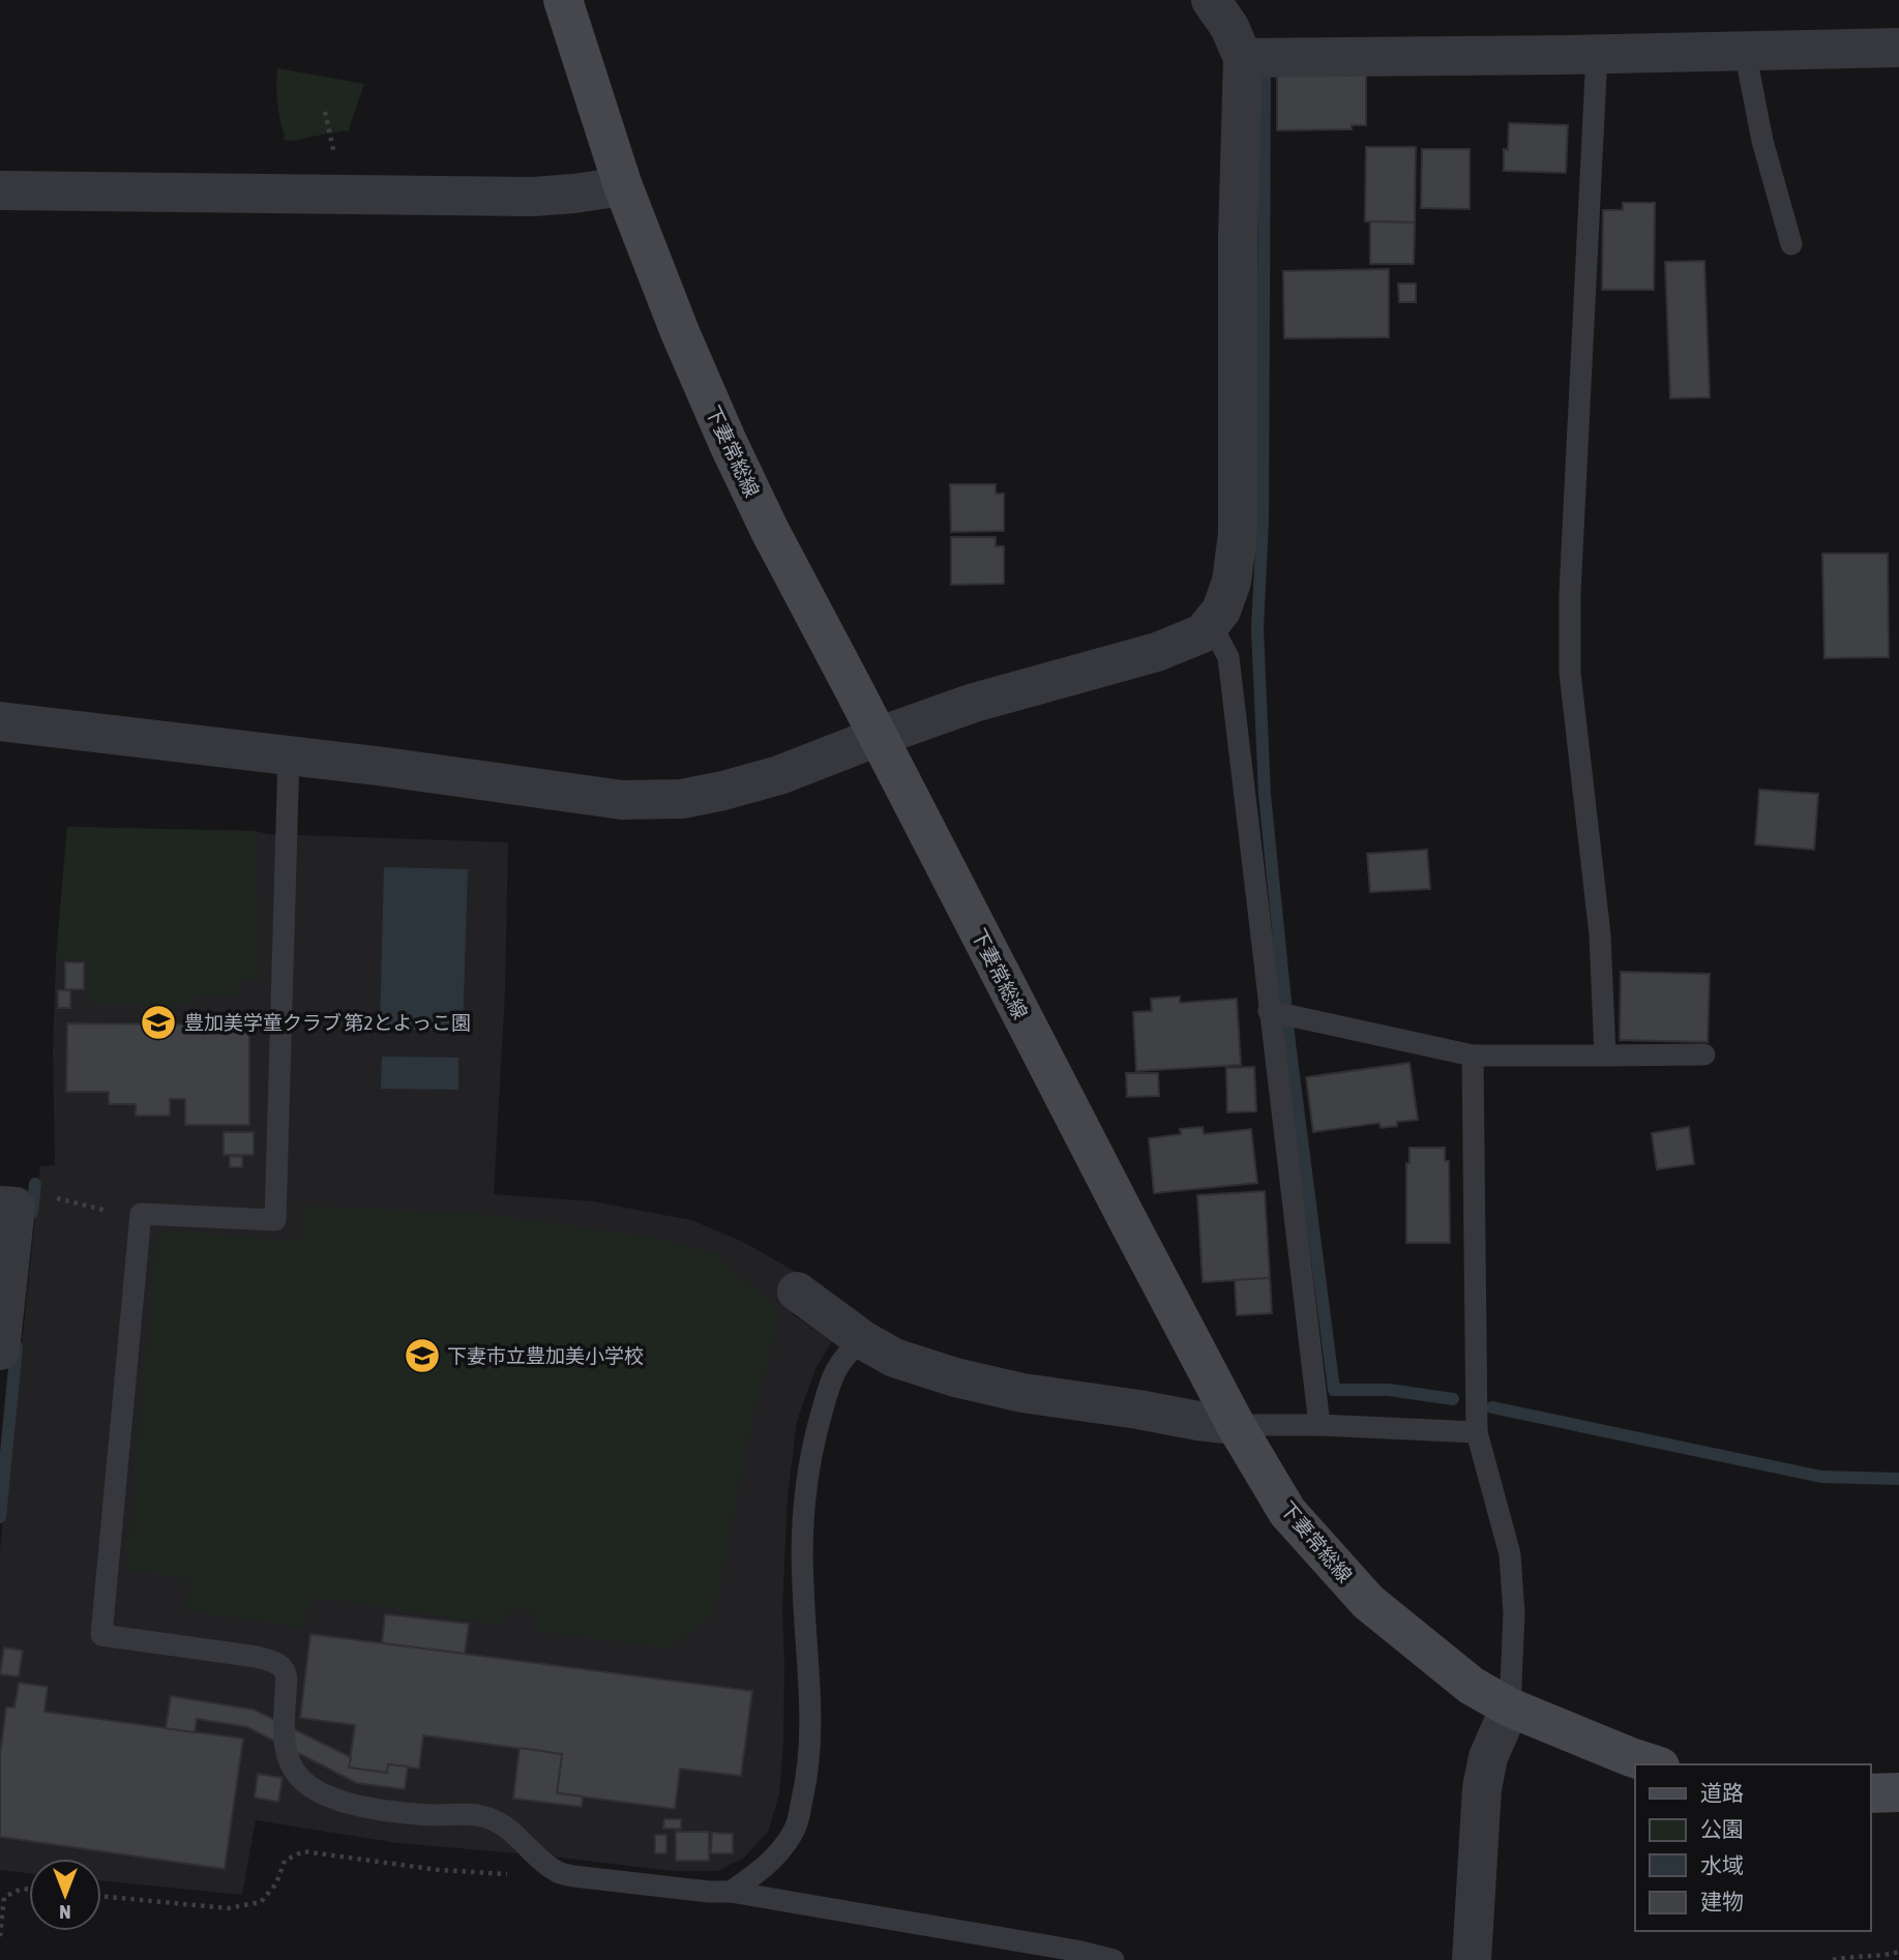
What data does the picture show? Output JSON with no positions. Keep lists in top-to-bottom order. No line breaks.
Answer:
{"streets":{"main road":["下妻常総線"]},"places":{"school or university":["豊加美学童クラブ 第2とよっこ園","下妻市立豊加美小学校"]},"legend":["道路","公園","水域","建物"],"north":"bottom"}
